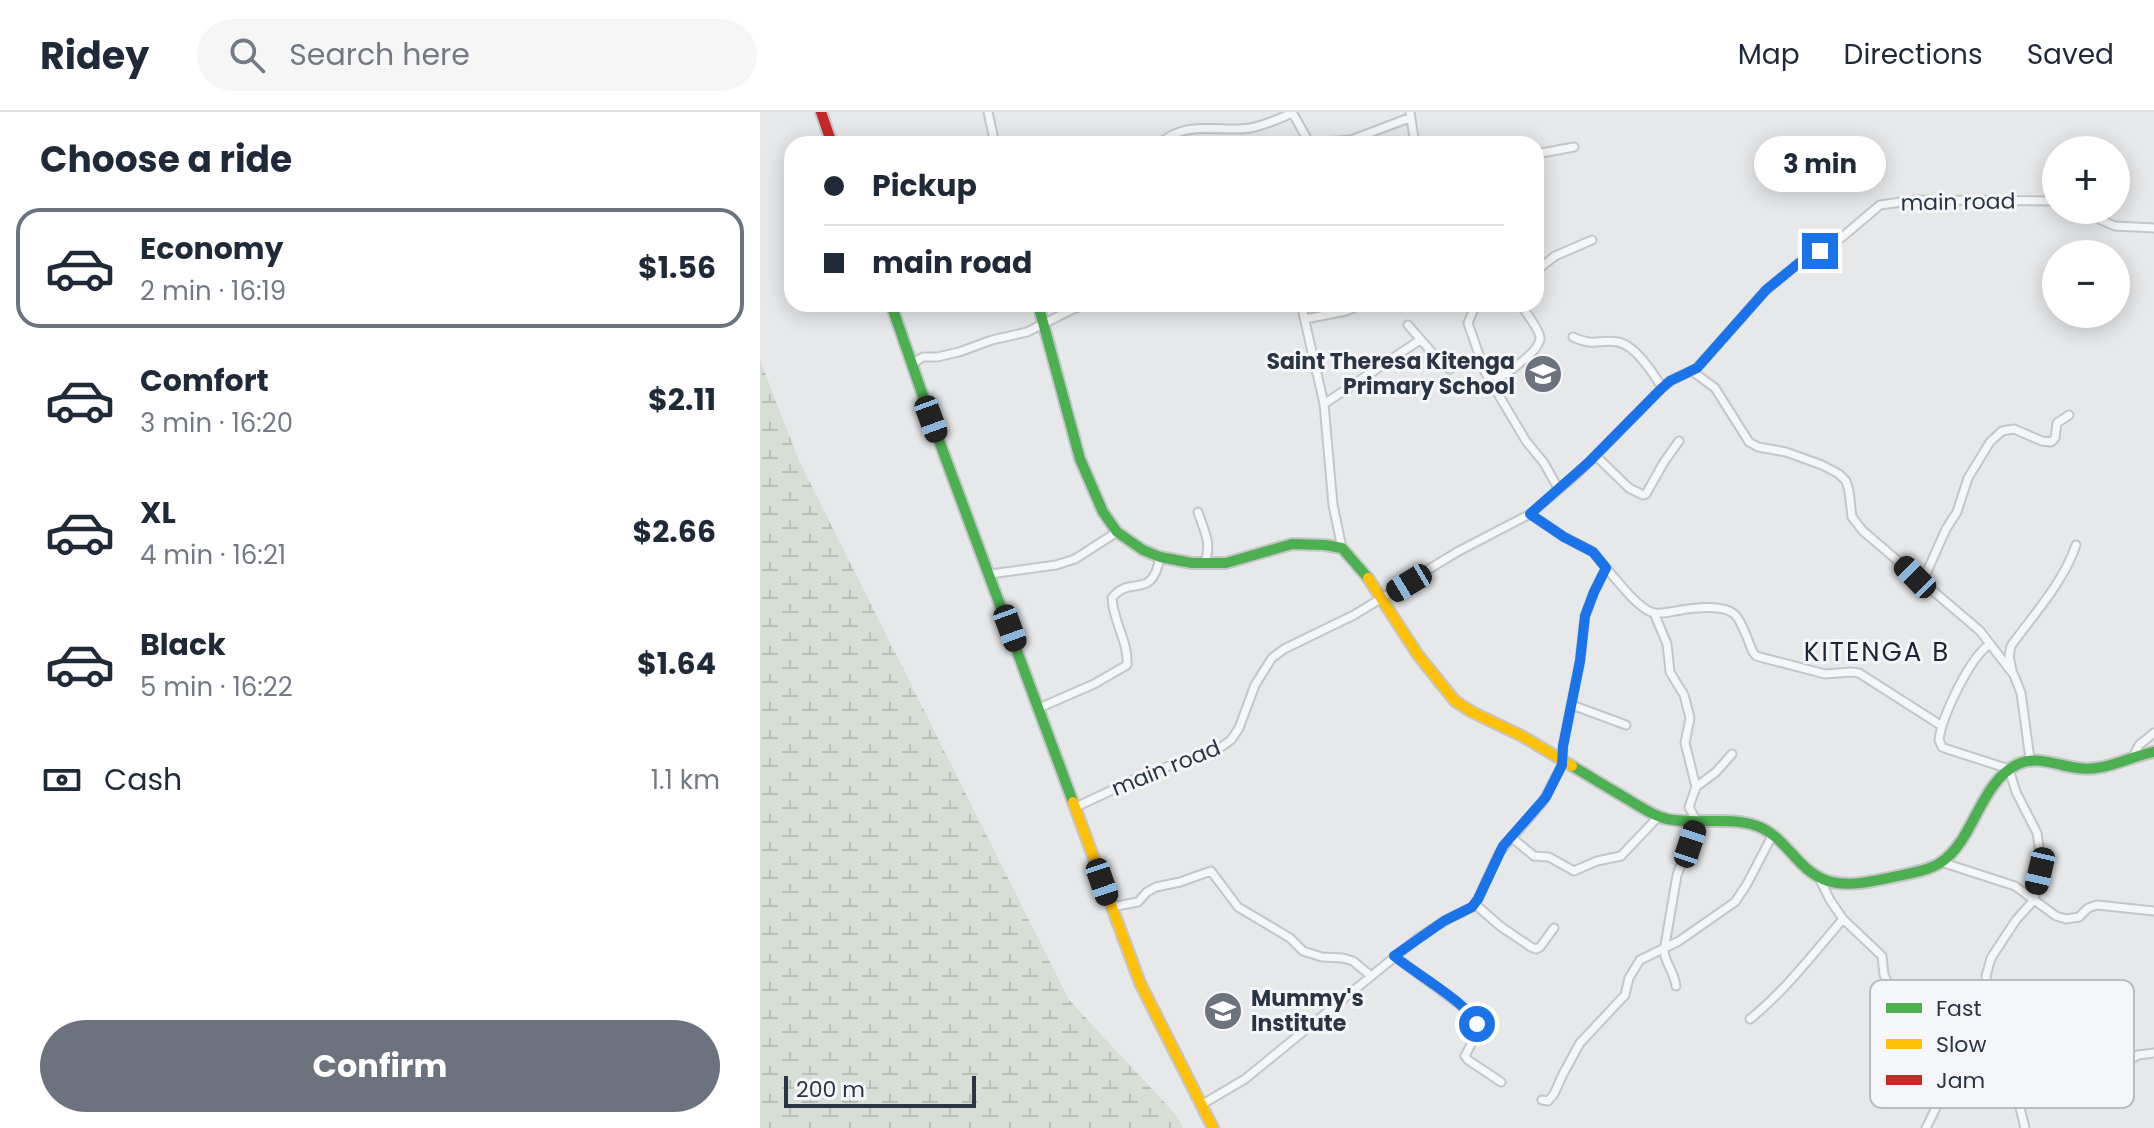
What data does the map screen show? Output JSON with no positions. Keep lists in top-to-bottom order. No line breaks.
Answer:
{"streets":{"street":["main road"]},"districts":["KITENGA B"],"places":{"school or university":["Saint Theresa Kitenga Primary School","Mummy's Institute"]},"legend":["Fast","Slow","Jam"],"scale_bar":"200 m","page":{"header":"Ridey","search":"Search here","nav":["Map","Directions","Saved"],"heading":"Choose a ride","map_buttons":["+","−"],"bubble":"3 min","banner":["Pickup","main road"],"list":[{"name":"Economy","note":"2 min · 16:19","value":"$1.56"},{"name":"Comfort","note":"3 min · 16:20","value":"$2.11"},{"name":"XL","note":"4 min · 16:21","value":"$2.66"},{"name":"Black","note":"5 min · 16:22","value":"$1.64"}],"pay":["Cash","1.1 km"],"buttons":"Confirm","scale":"200 m"}}
